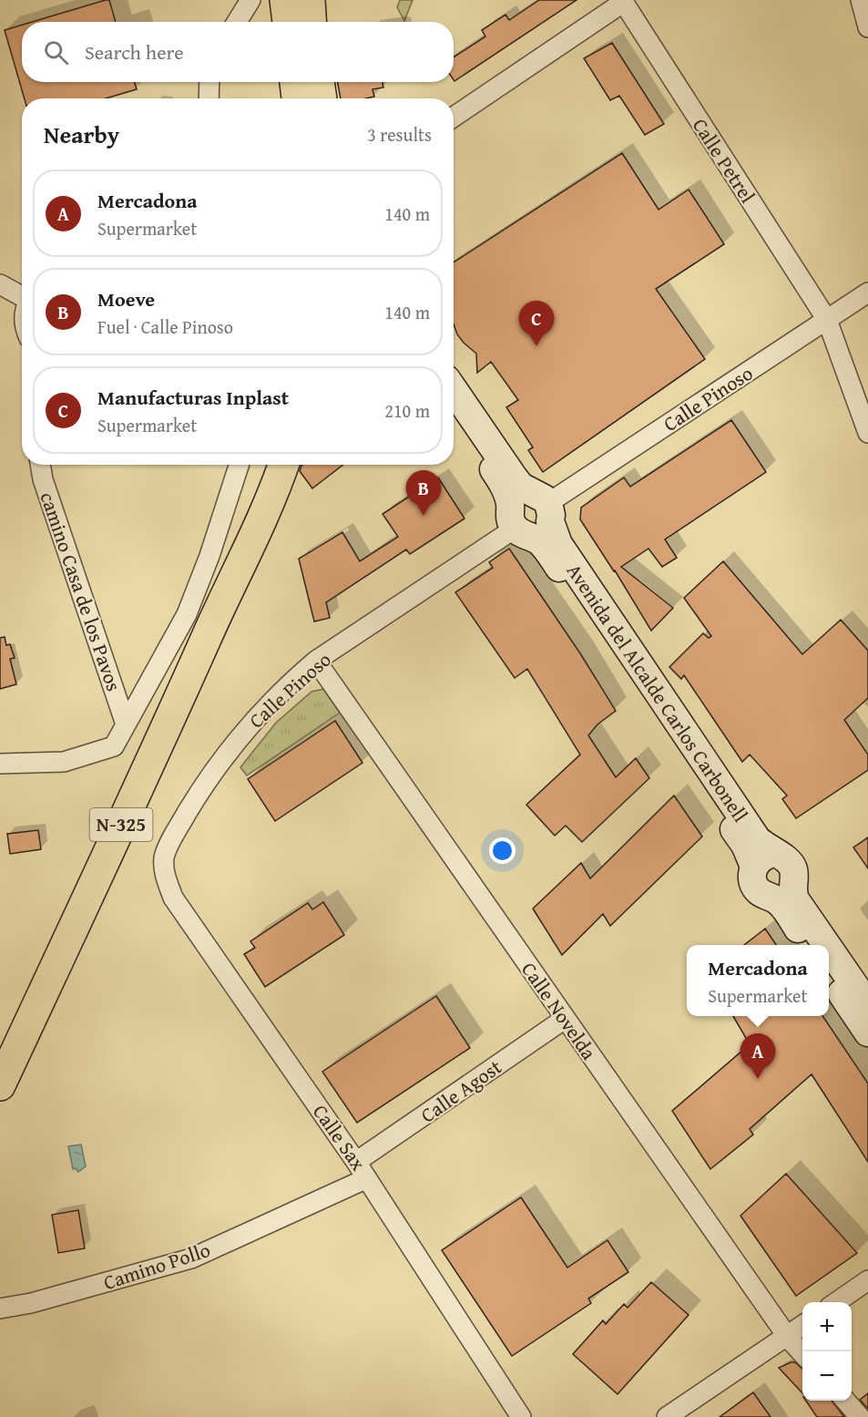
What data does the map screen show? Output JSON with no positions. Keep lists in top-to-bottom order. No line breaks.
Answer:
{"streets":{"highway":["N-325"],"main road":["Avenida del Alcalde Carlos Carbonell"],"street":["Calle Petrel","Calle Pinoso","camino Casa de los Pavos","Calle Novelda","Calle Agost","Calle Sax","Camino Pollo"]},"crossings":[["Calle Petrel","Calle Pinoso"],["Calle Pinoso","Avenida del Alcalde Carlos Carbonell"],["Calle Pinoso","Calle Novelda"],["Calle Pinoso","Calle Sax"],["Calle Novelda","Calle Agost"],["Calle Agost","Calle Sax"],["Calle Agost","Camino Pollo"],["Calle Sax","Camino Pollo"]],"page":{"search":"Search here","heading":["Nearby","3 results"],"list":[{"mark":"A","name":"Mercadona","note":"Supermarket","value":"140 m"},{"mark":"B","name":"Moeve","note":"Fuel · Calle Pinoso","value":"140 m"},{"mark":"C","name":"Manufacturas Inplast","note":"Supermarket","value":"210 m"}],"pins":["C","B","A"],"popup":["Mercadona","Supermarket"],"map_buttons":["+","−"]}}
